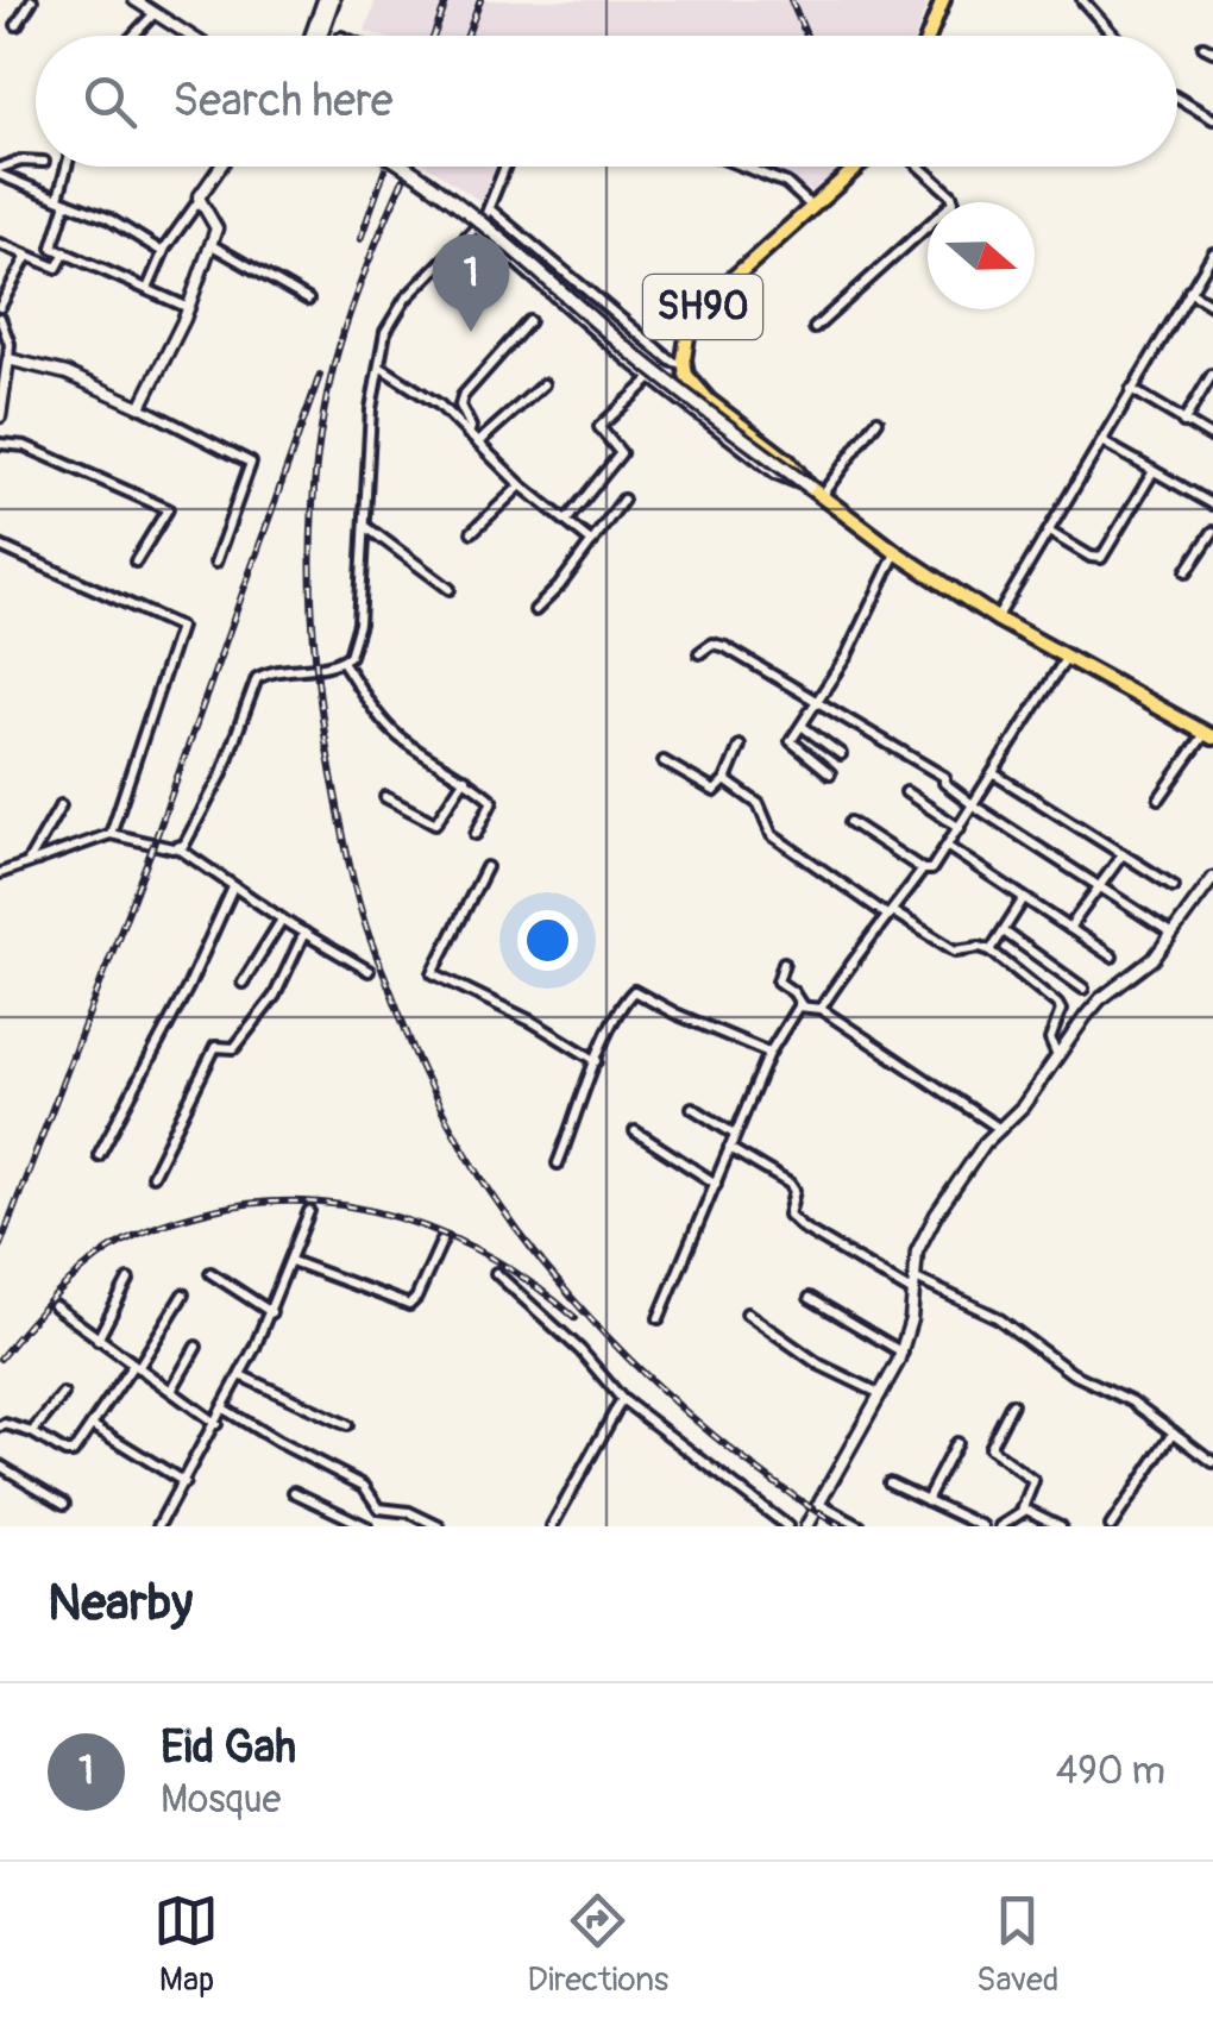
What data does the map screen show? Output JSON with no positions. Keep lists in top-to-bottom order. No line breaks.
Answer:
{"streets":{"main road":["SH90"]},"north":"right","page":{"search":"Search here","pins":"1","heading":"Nearby","list":[{"mark":"1","name":"Eid Gah","note":"Mosque","value":"490 m"}],"nav":["Map","Directions","Saved"]}}
